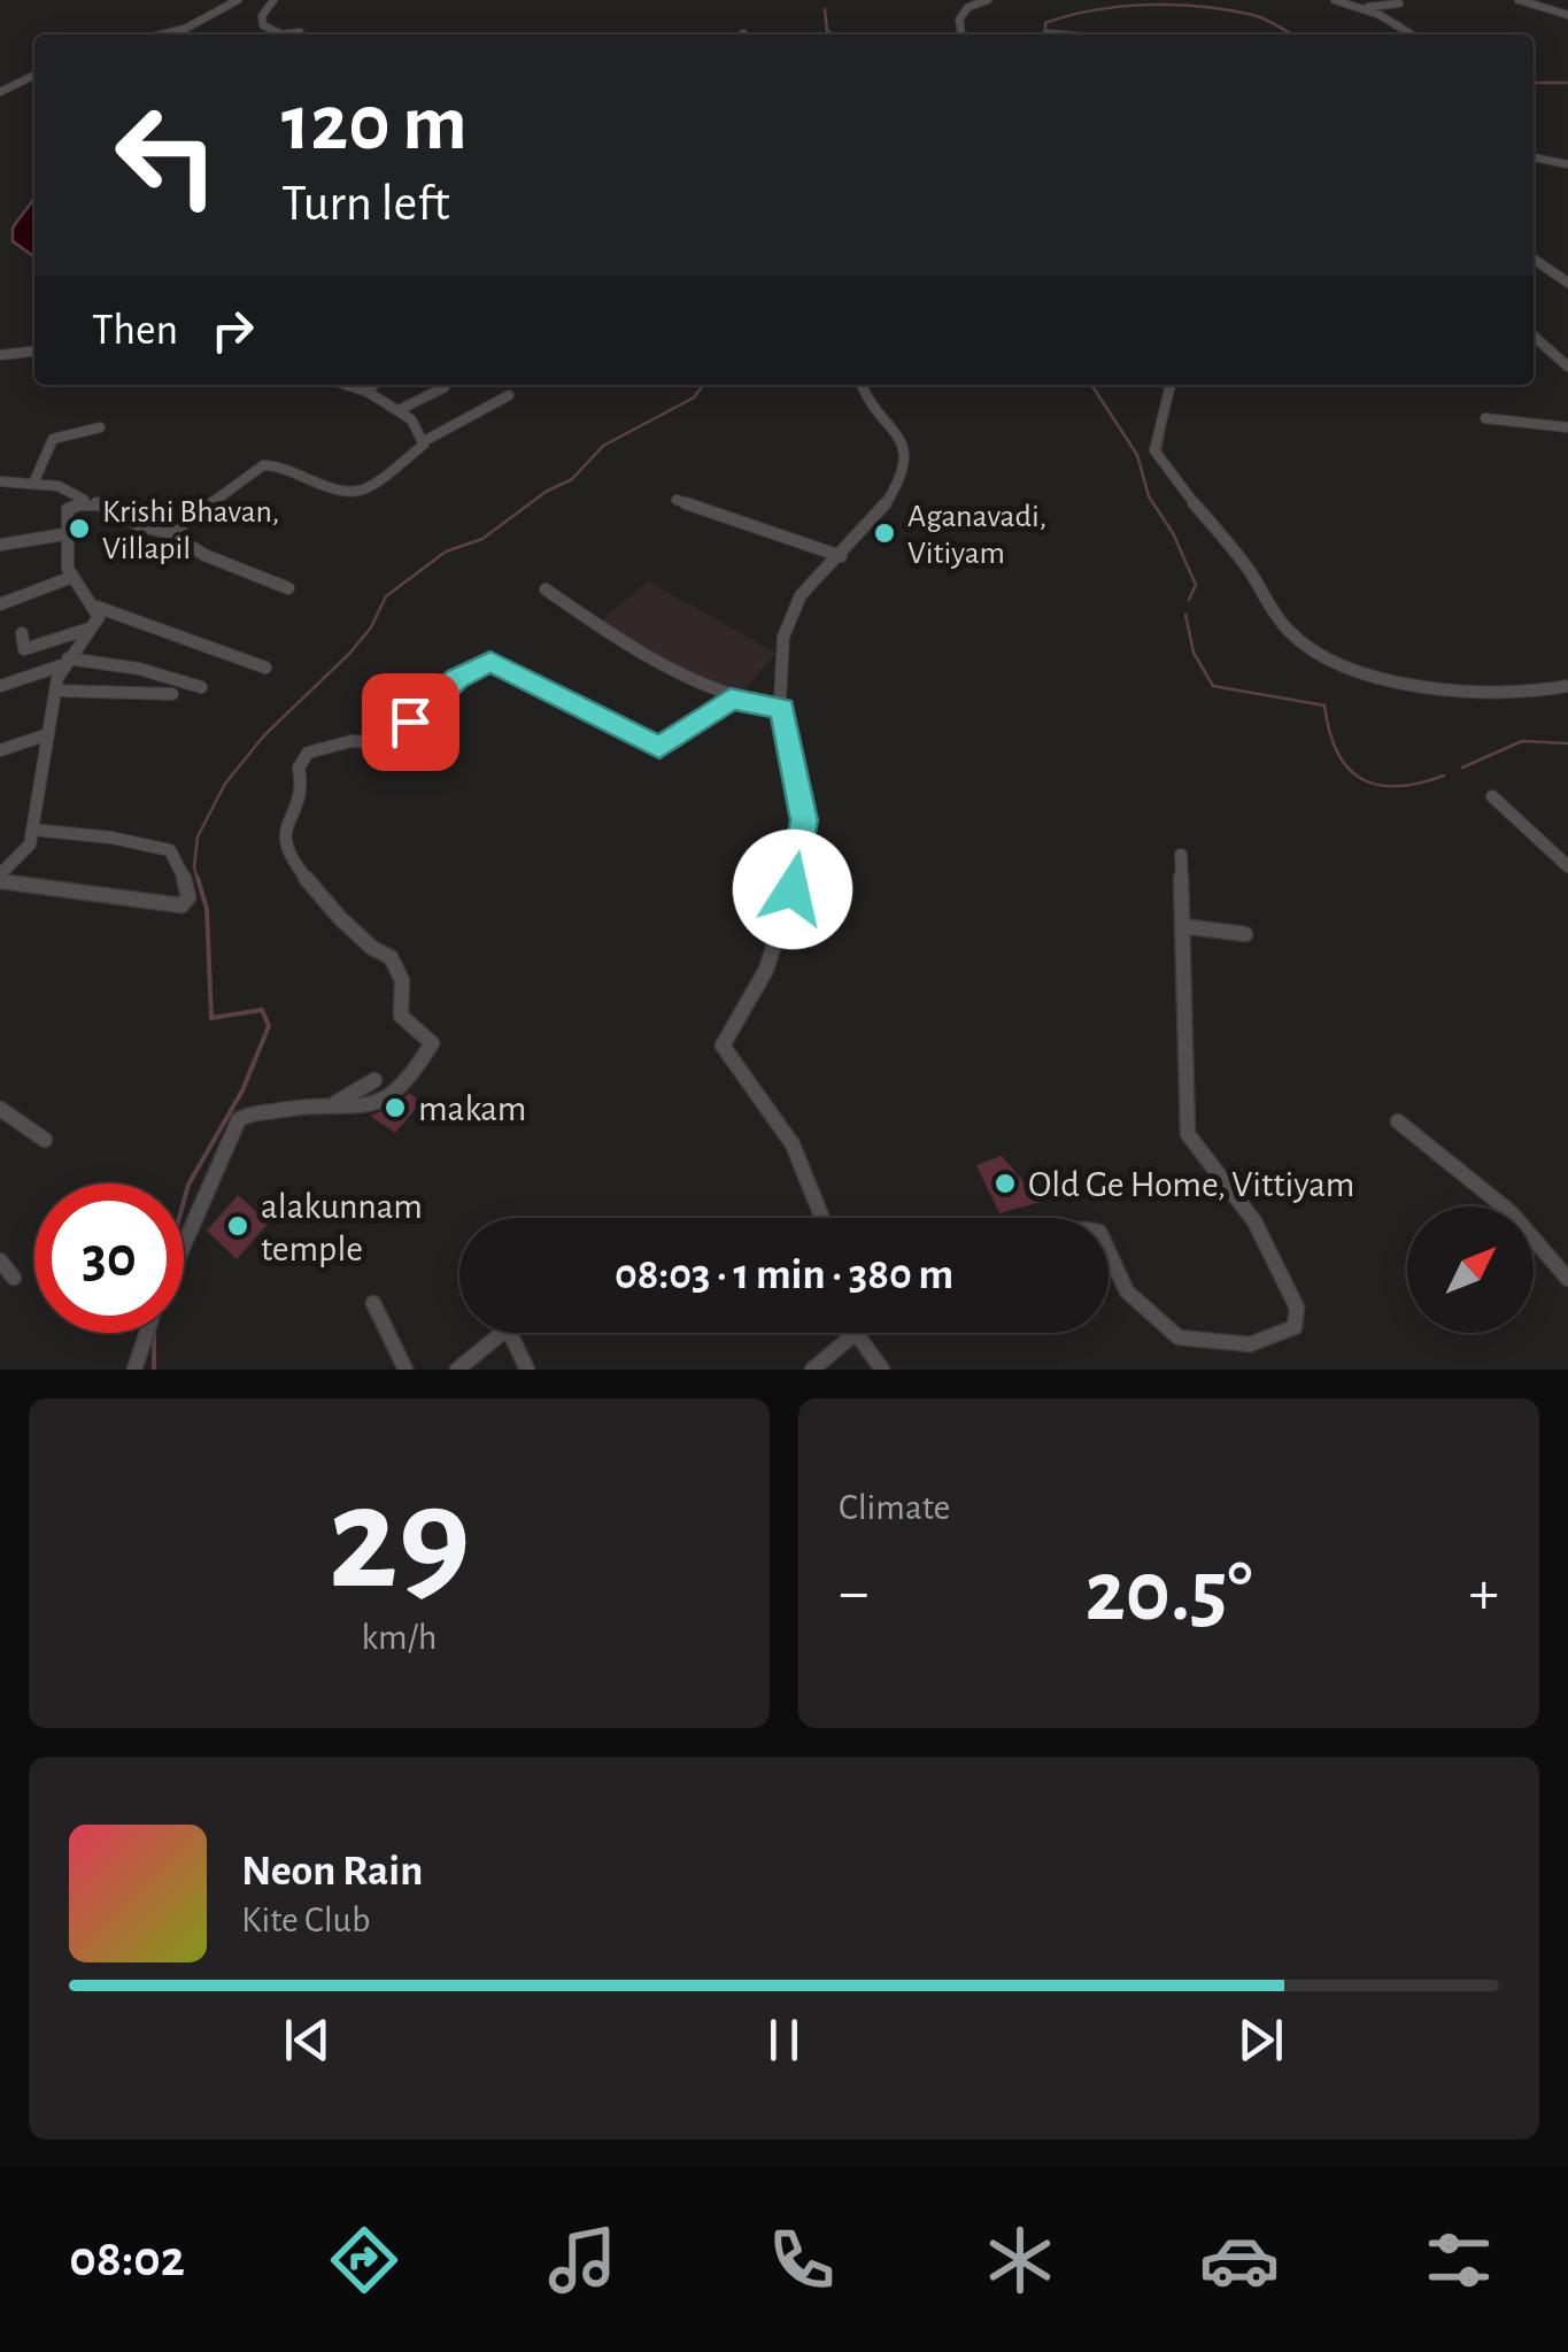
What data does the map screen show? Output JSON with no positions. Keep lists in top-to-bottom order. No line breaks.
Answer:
{"places":["Krishi Bhavan, Villapil","Aganavadi, Vitiyam","makam","Old Ge Home, Vittiyam","alakunnam temple"],"north":"top right","page":{"turn":["120 m","Turn left"],"then":"Then","limit":"30","trip":"08:03 · 1 min · 380 m","tile":[["29","km/h"],"Climate"],"heat":["−","20.5°","+"],"song":["Neon Rain","Kite Club"],"tabs":"08:02"}}
